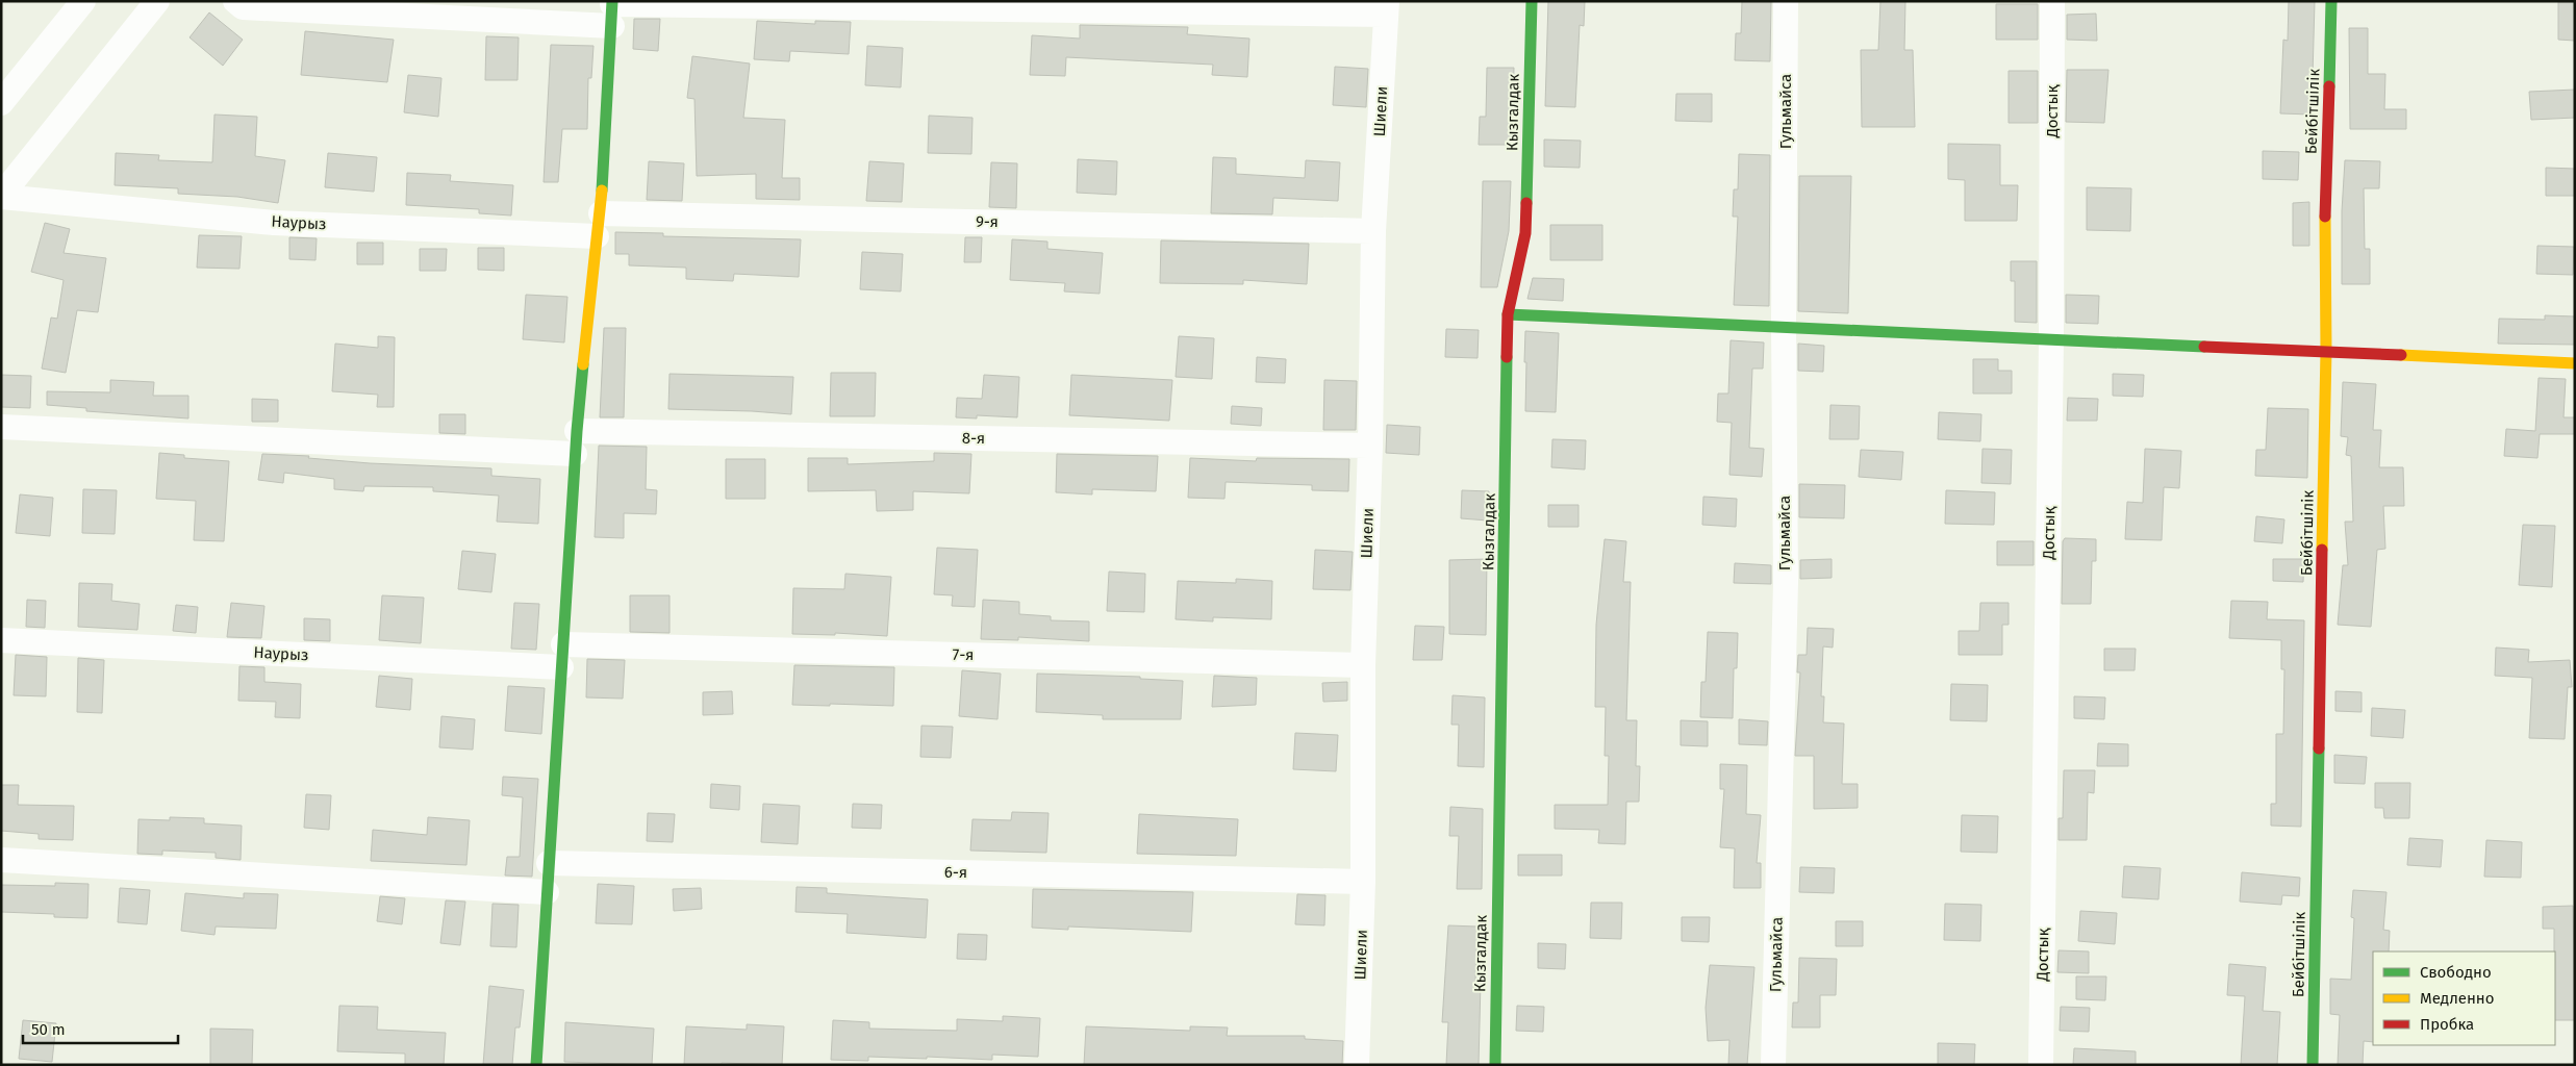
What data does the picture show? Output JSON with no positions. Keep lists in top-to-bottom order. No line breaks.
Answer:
{"streets":{"street":["Шиели","Гульмайса","Достық","Бейбітшілік","Кызгалдак","9-я","Наурыз","8-я","7-я","6-я"]},"crossings":[["Шиели","9-я"],["Шиели","8-я"],["Шиели","7-я"],["Шиели","6-я"],["9-я","Наурыз"],["Наурыз","7-я"]],"legend":["Свободно","Медленно","Пробка"],"scale_bar":"50 m"}
